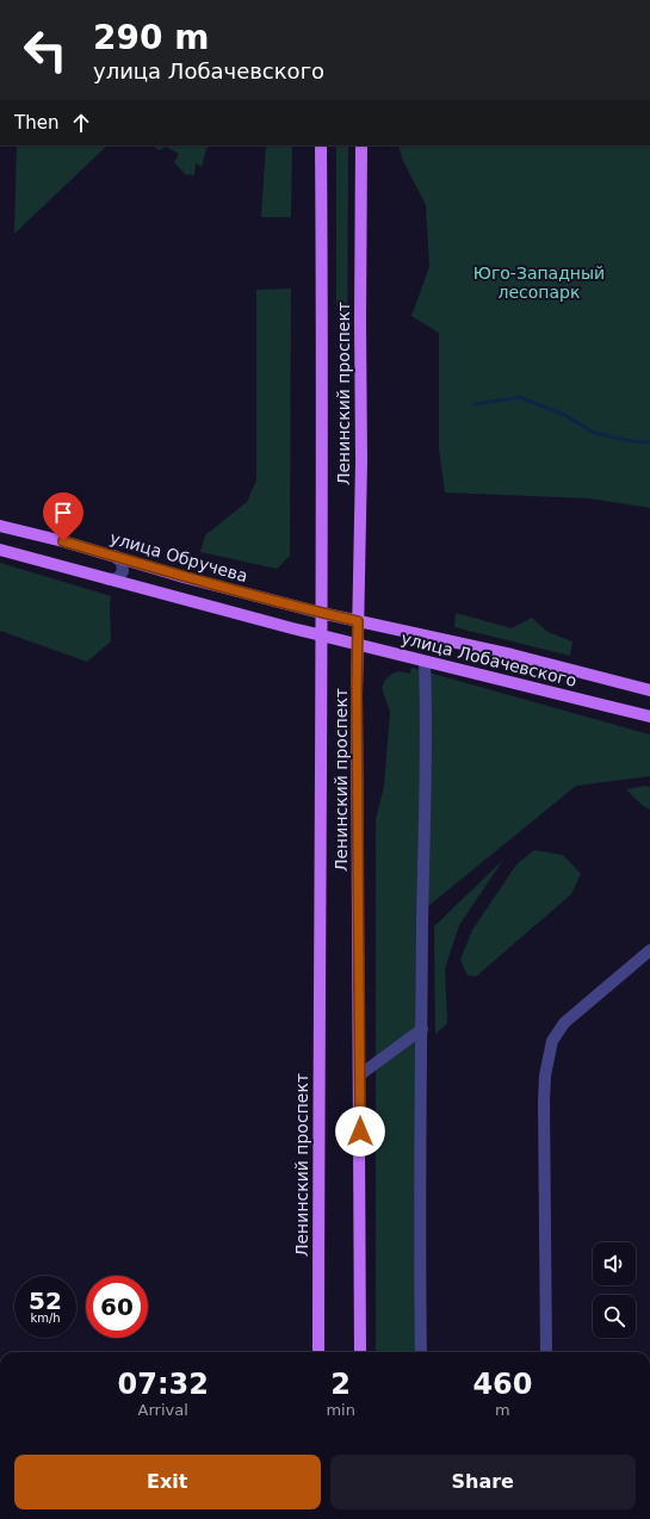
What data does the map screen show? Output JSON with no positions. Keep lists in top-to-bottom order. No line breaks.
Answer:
{"streets":{"main road":["Ленинский проспект","улица Обручева","улица Лобачевского"]},"crossings":[["Ленинский проспект","улица Обручева"],["Ленинский проспект","улица Лобачевского"],["улица Обручева","улица Лобачевского"]],"parks":["Юго-Западный лесопарк"],"page":{"turn":["290 m","улица Лобачевского"],"then":"Then","speed":"52 km/h","limit":"60","eta":["07:32","Arrival","2","min","460","m"],"buttons":["Exit","Share"]}}
